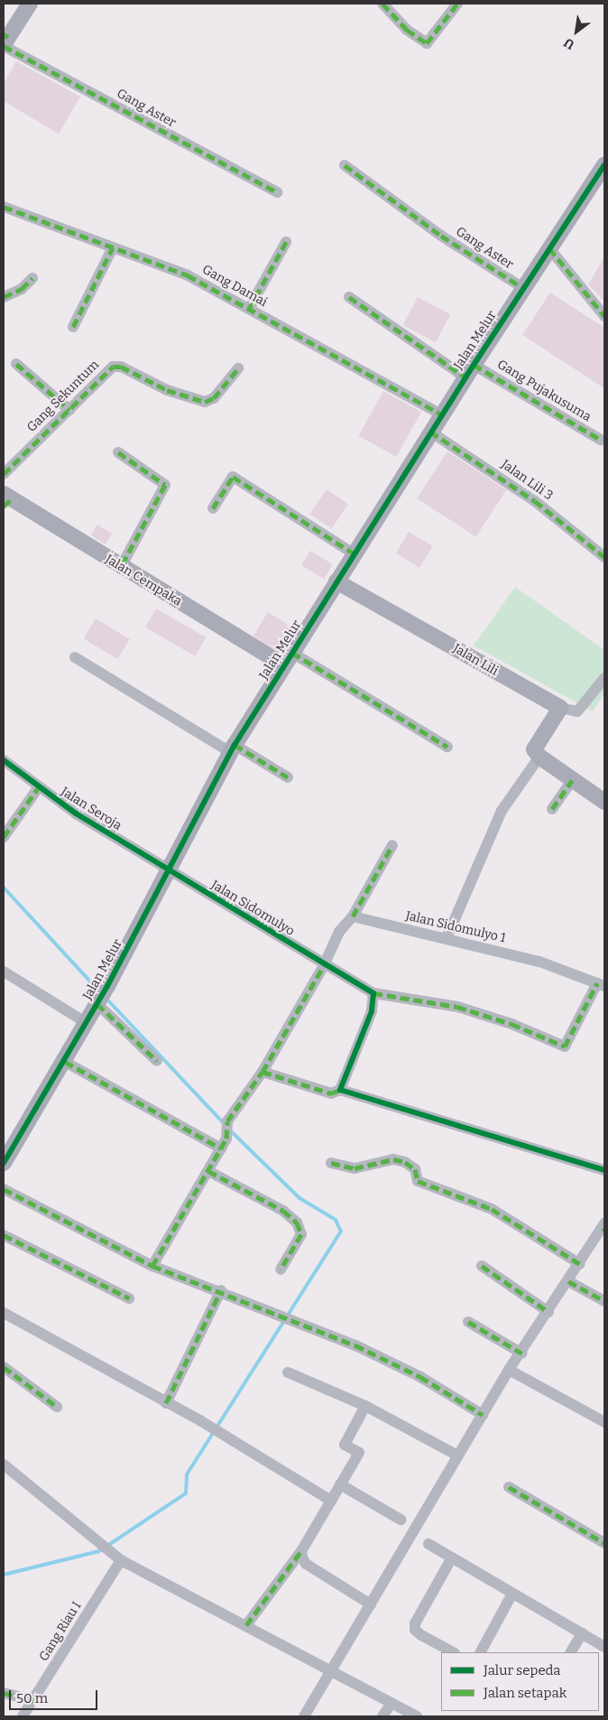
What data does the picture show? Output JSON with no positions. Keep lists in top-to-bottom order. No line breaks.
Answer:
{"streets":{"street":["Gang Aster","Gang Damai","Jalan Melur","Gang Pujakusuma","Gang Sekuntum","Jalan Lili 3","Jalan Cempaka","Jalan Lili","Jalan Seroja","Jalan Sidomulyo","Jalan Sidomulyo 1","Gang Riau I"]},"crossings":[["Gang Aster","Jalan Melur"],["Gang Damai","Jalan Melur"],["Jalan Melur","Gang Pujakusuma"],["Jalan Melur","Jalan Lili 3"],["Jalan Melur","Jalan Cempaka"],["Jalan Melur","Jalan Lili"],["Jalan Melur","Jalan Seroja"],["Jalan Melur","Jalan Sidomulyo"],["Jalan Seroja","Jalan Sidomulyo"]],"legend":["Jalur sepeda","Jalan setapak"],"scale_bar":"50 m","north":"bottom left"}
